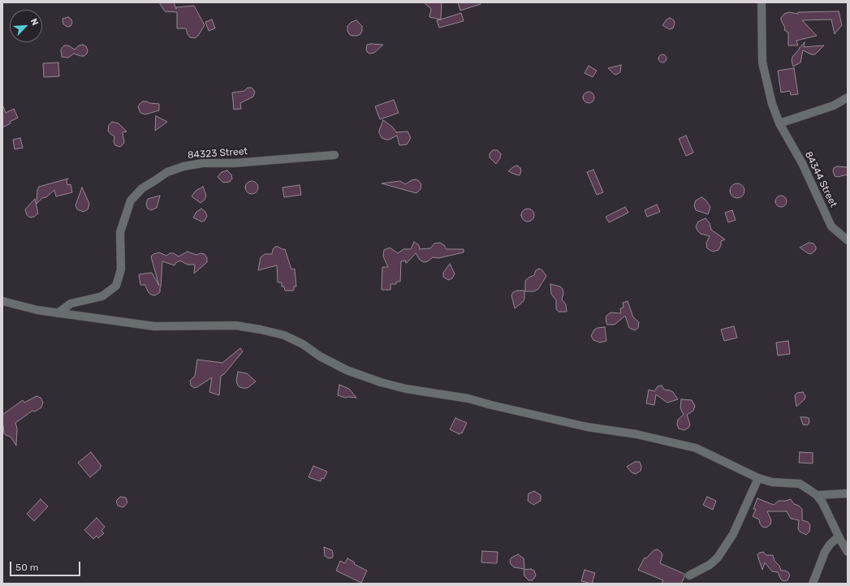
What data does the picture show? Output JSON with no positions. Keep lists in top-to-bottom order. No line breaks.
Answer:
{"streets":{"street":["84323 Street","84344 Street"]},"scale_bar":"50 m","north":"top right"}
